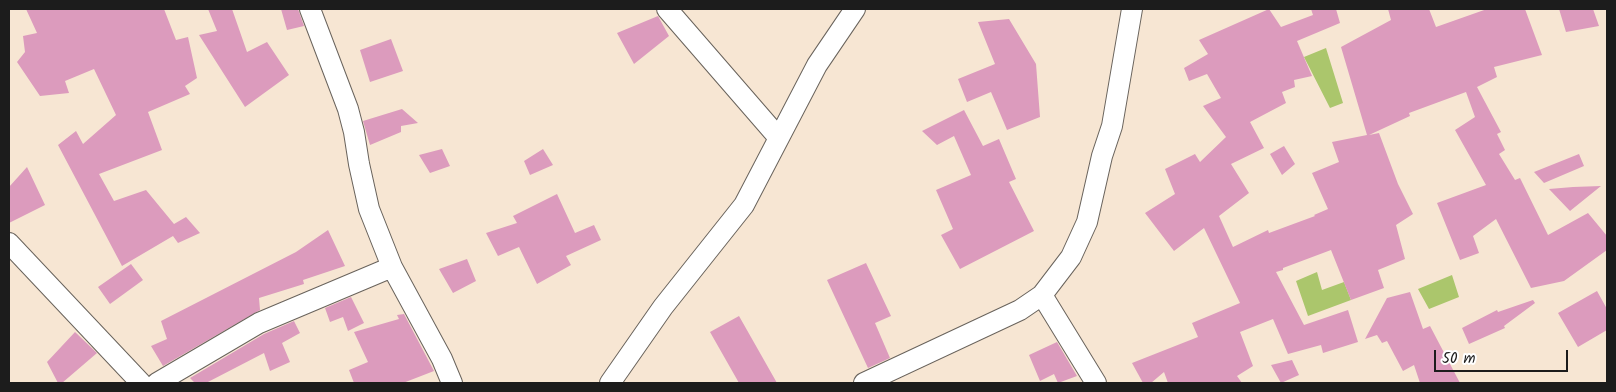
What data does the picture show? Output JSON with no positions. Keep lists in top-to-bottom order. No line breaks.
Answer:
{"scale_bar":"50 m"}
